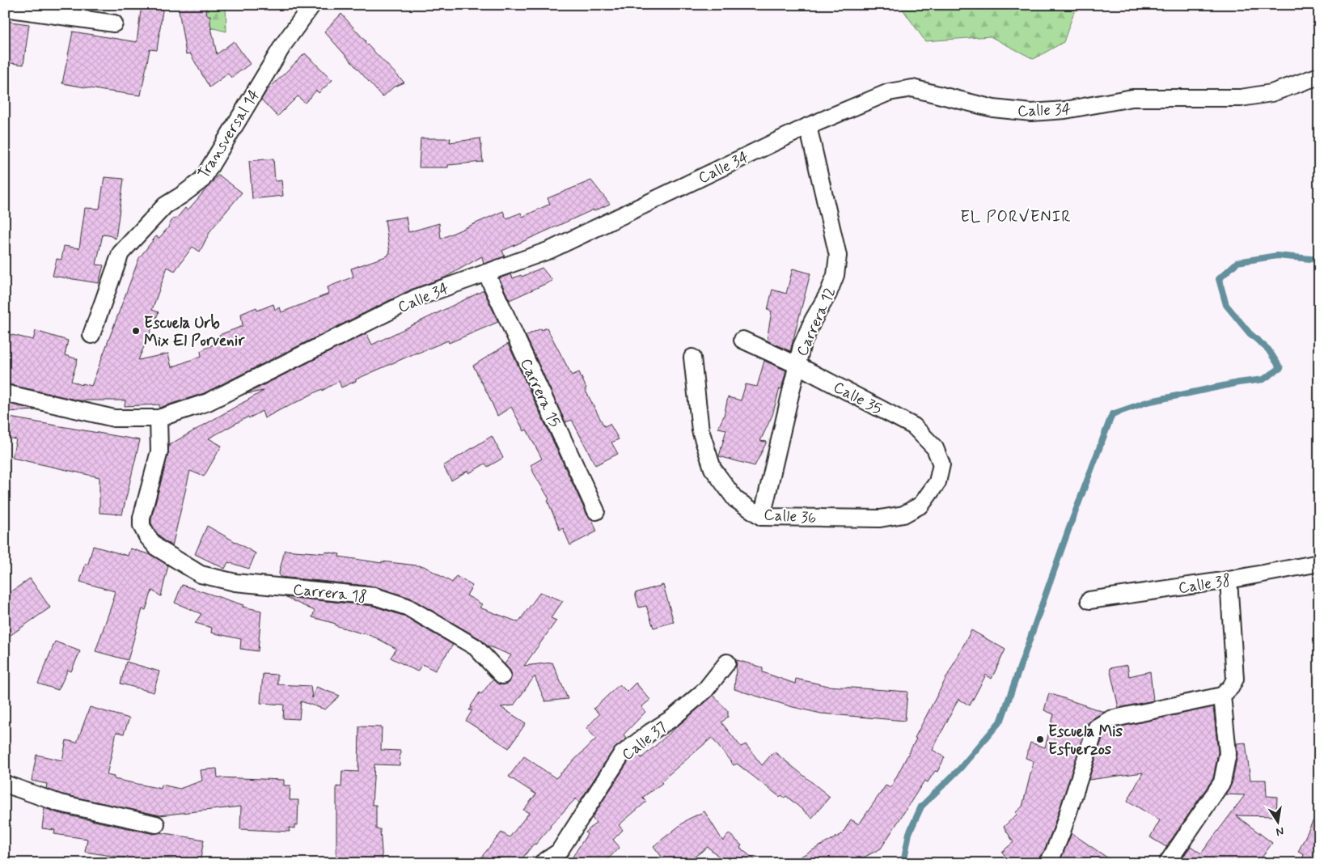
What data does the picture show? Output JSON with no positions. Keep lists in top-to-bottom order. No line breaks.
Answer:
{"streets":{"street":["Calle 34","Transversal 14","Carrera 12","Carrera 15","Calle 35","Calle 36","Calle 38","Carrera 18","Calle 37"]},"crossings":[["Calle 34","Carrera 12"],["Calle 34","Carrera 15"],["Calle 34","Carrera 18"],["Carrera 12","Calle 35"],["Carrera 12","Calle 36"],["Calle 35","Calle 36"]],"districts":["EL PORVENIR"],"places":["Escuela Urb Mix El Porvenir","Escuela Mis Esfuerzos"],"north":"bottom"}
